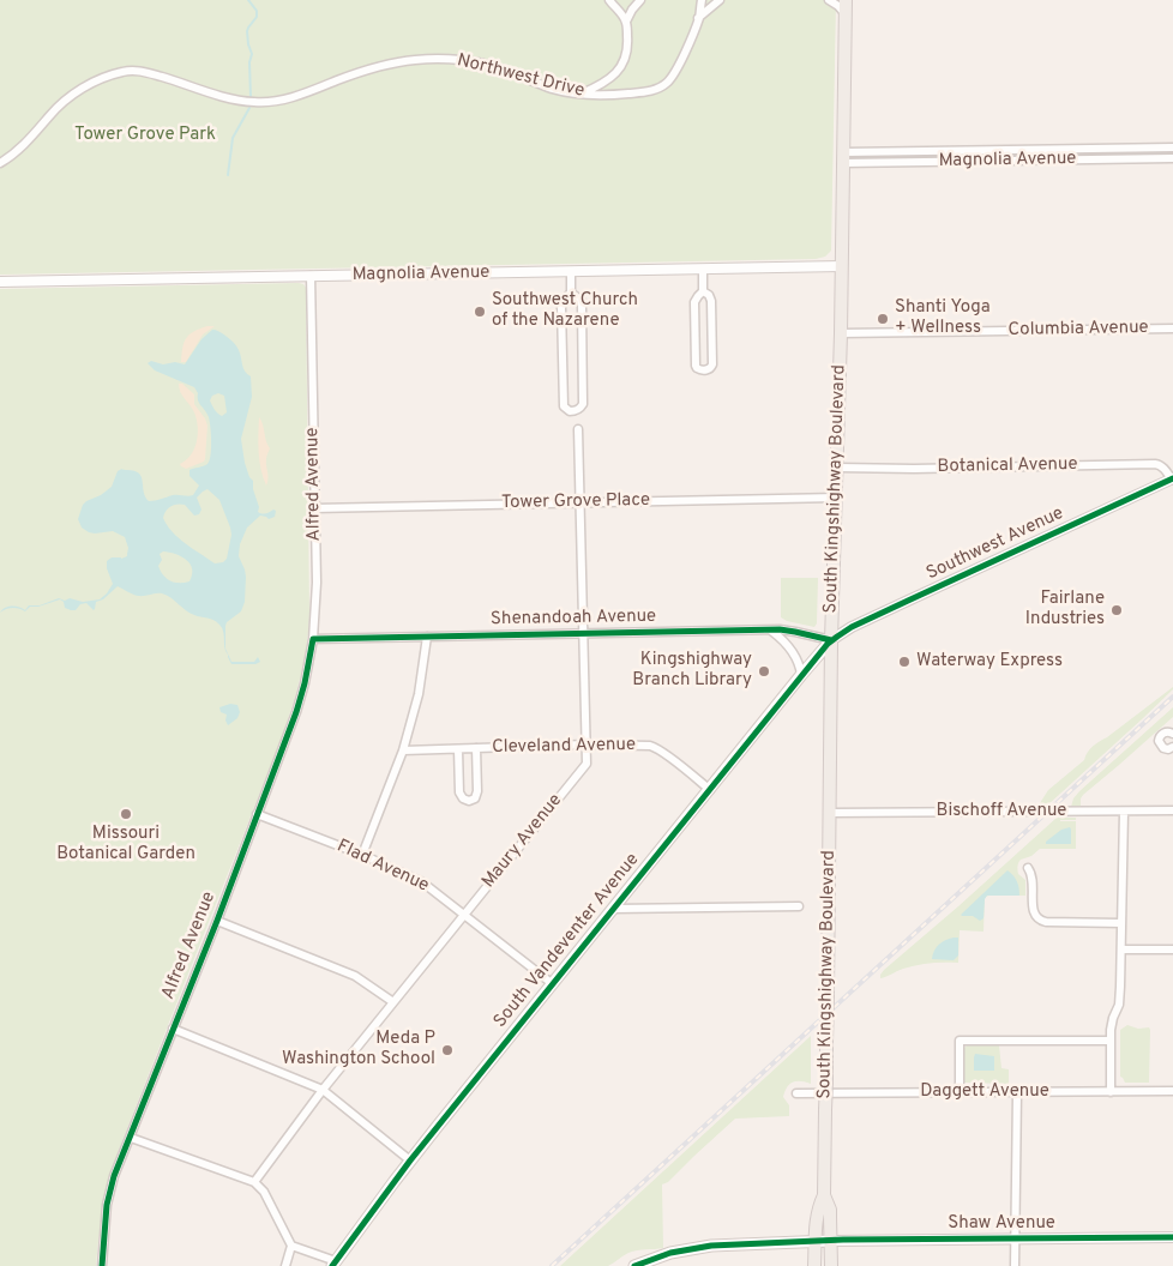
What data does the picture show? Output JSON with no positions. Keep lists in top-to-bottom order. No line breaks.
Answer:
{"streets":{"main road":["South Kingshighway Boulevard","South Vandeventer Avenue"],"street":["Northwest Drive","Magnolia Avenue","Columbia Avenue","Botanical Avenue","Alfred Avenue","Tower Grove Place","Southwest Avenue","Shenandoah Avenue","Cleveland Avenue","Bischoff Avenue","Maury Avenue","Flad Avenue","Daggett Avenue","Shaw Avenue"]},"crossings":[["Magnolia Avenue","Alfred Avenue"],["Magnolia Avenue","South Kingshighway Boulevard"],["Columbia Avenue","South Kingshighway Boulevard"],["Botanical Avenue","South Kingshighway Boulevard"],["Botanical Avenue","Southwest Avenue"],["Alfred Avenue","Tower Grove Place"],["Alfred Avenue","Shenandoah Avenue"],["Alfred Avenue","Flad Avenue"],["South Kingshighway Boulevard","Tower Grove Place"],["South Kingshighway Boulevard","Southwest Avenue"],["South Kingshighway Boulevard","Shenandoah Avenue"],["South Kingshighway Boulevard","Bischoff Avenue"],["South Kingshighway Boulevard","South Vandeventer Avenue"],["South Kingshighway Boulevard","Shaw Avenue"],["Tower Grove Place","Maury Avenue"],["Southwest Avenue","Shenandoah Avenue"],["Southwest Avenue","South Vandeventer Avenue"],["Shenandoah Avenue","Maury Avenue"],["Shenandoah Avenue","South Vandeventer Avenue"],["Cleveland Avenue","Maury Avenue"],["Cleveland Avenue","South Vandeventer Avenue"],["Maury Avenue","Flad Avenue"],["Flad Avenue","South Vandeventer Avenue"]],"parks":["Tower Grove Park"],"places":["Southwest Church of the Nazarene","Shanti Yoga + Wellness","Fairlane Industries","Waterway Express","Kingshighway Branch Library","Missouri Botanical Garden","Meda P Washington School"]}
